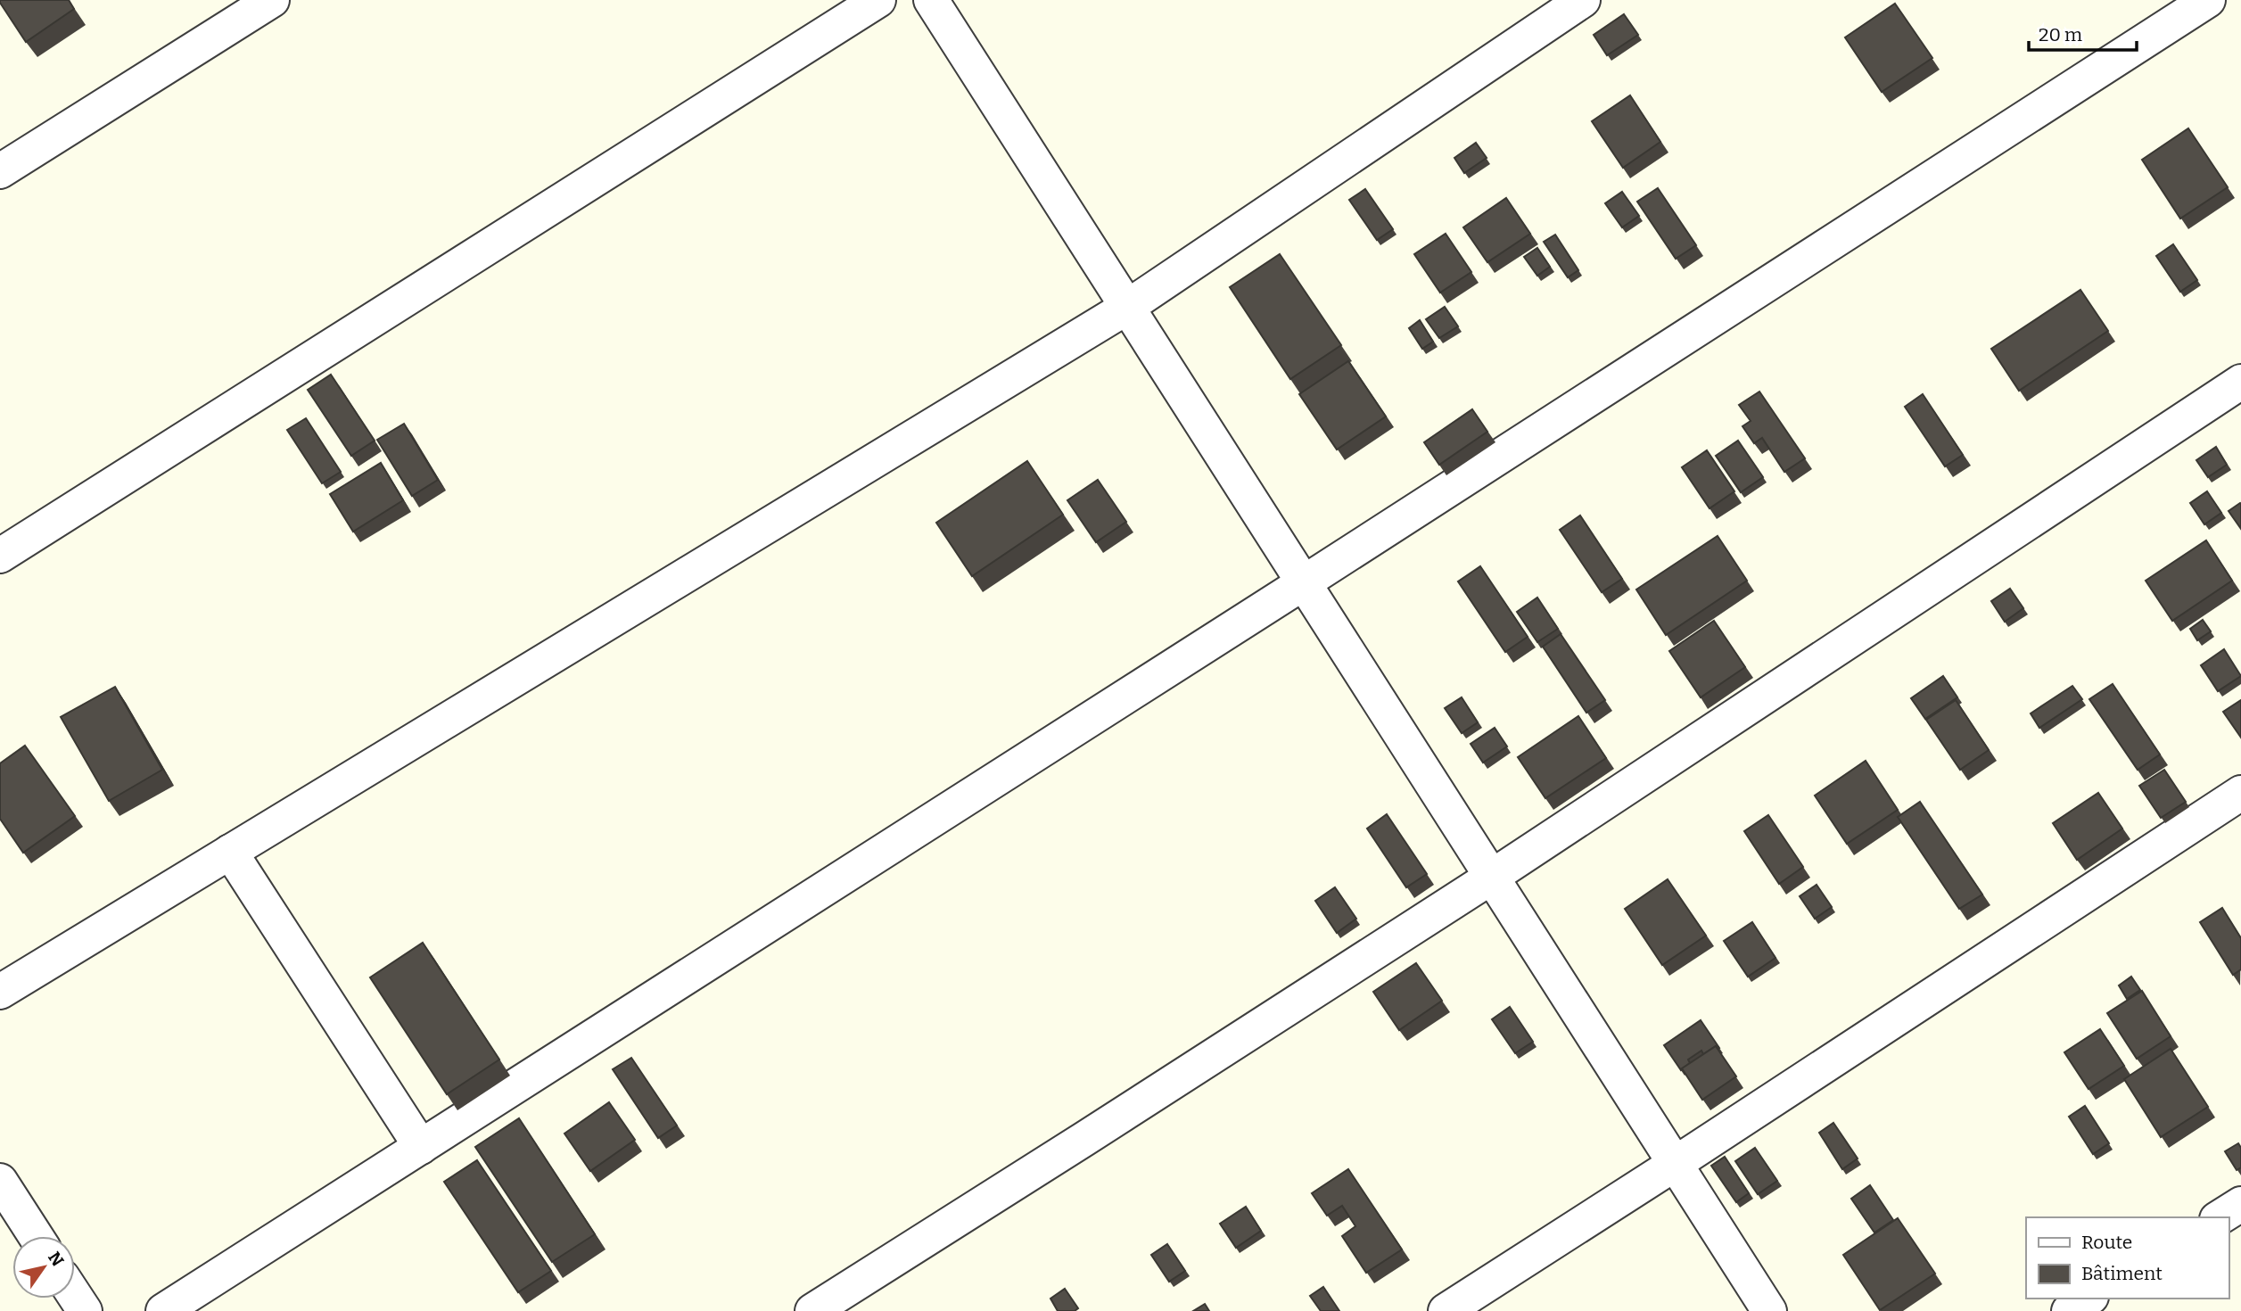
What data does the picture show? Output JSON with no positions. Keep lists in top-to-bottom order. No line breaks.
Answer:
{"legend":["Route","Bâtiment"],"scale_bar":"20 m","north":"top right"}
